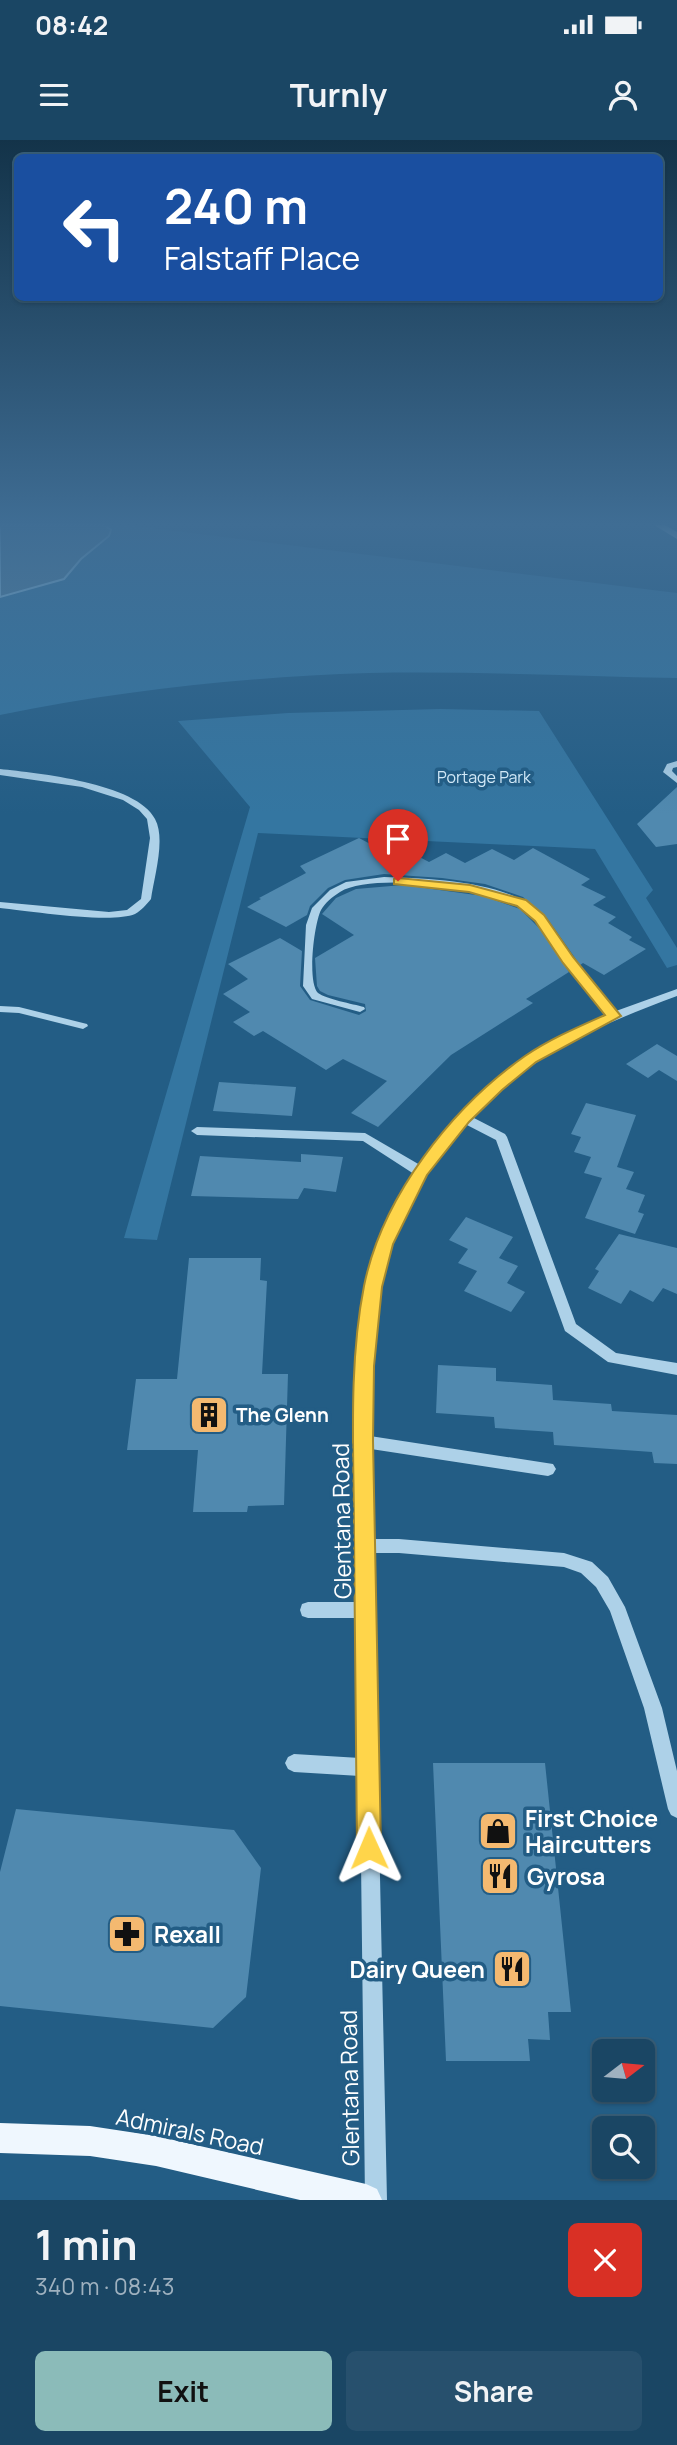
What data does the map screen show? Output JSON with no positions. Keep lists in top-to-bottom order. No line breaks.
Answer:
{"streets":{"main road":["Admirals Road"],"street":["Glentana Road"]},"parks":["Portage Park"],"places":{"building":["The Glenn"],"shop":["First Choice Haircutters"],"restaurant":["Gyrosa","Dairy Queen"],"pharmacy":["Rexall"]},"north":"right","page":{"status":"08:42","header":"Turnly","turn":["240 m","Falstaff Place"],"heading":["1 min","340 m · 08:43"],"buttons":["Exit","Share"]}}
